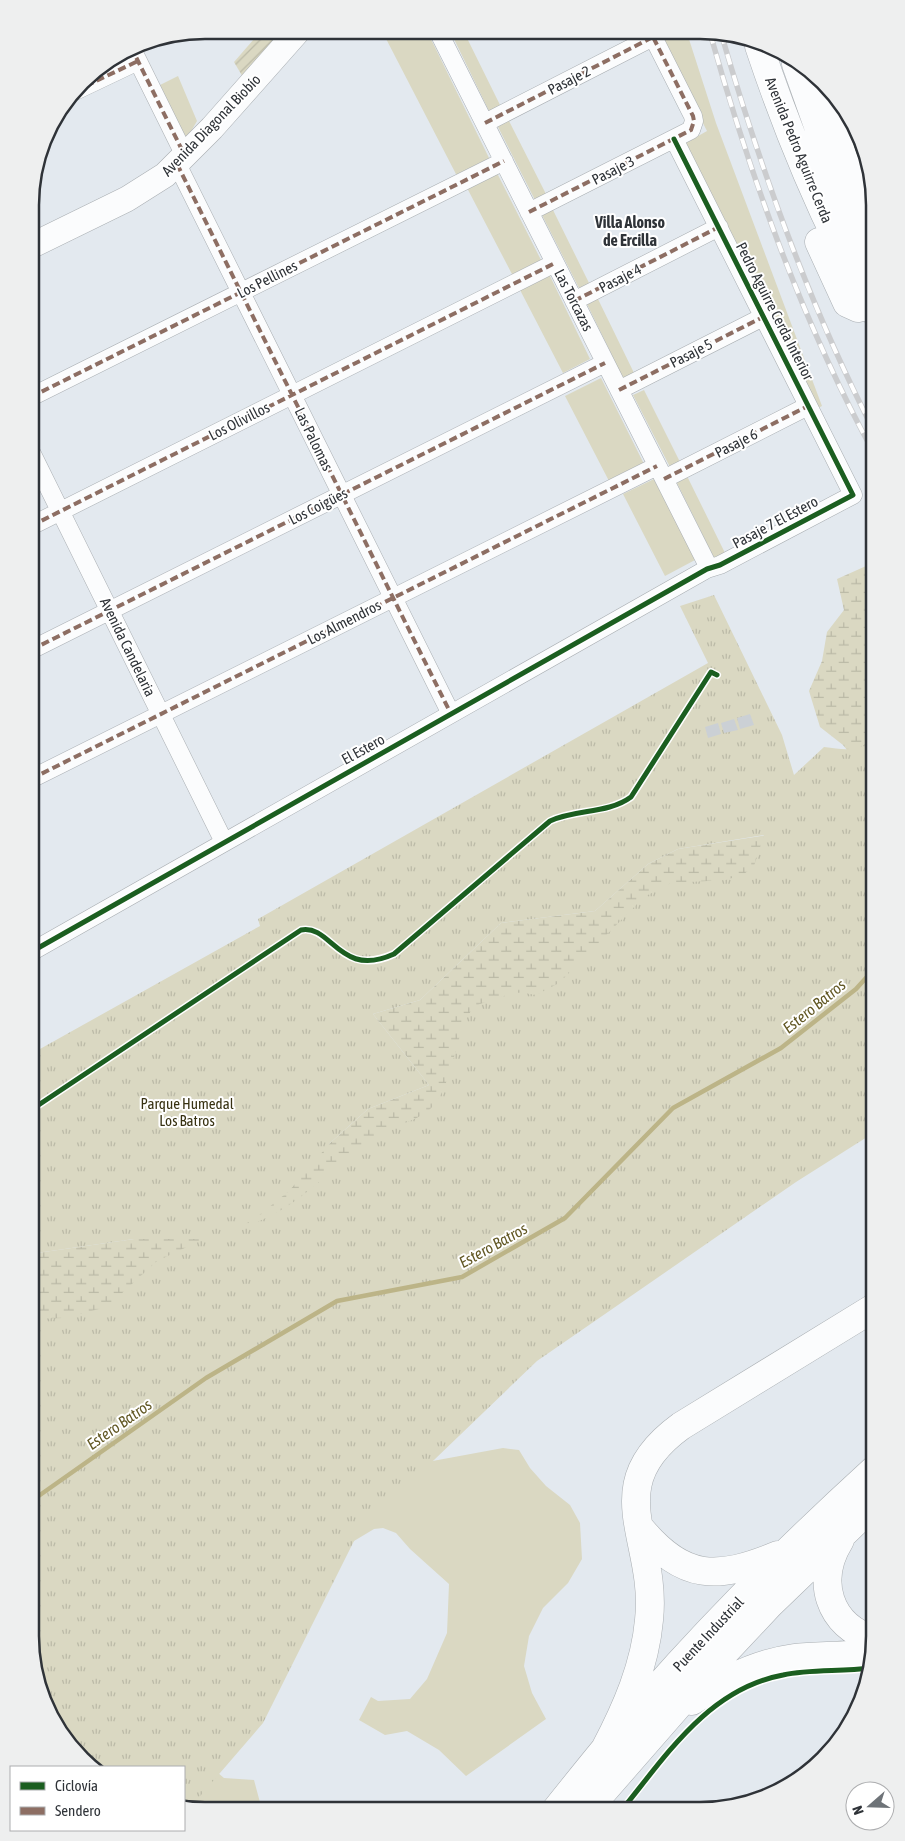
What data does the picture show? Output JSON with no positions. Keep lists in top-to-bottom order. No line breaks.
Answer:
{"streets":{"highway":["Avenida Pedro Aguirre Cerda","Puente Industrial"],"main road":["Avenida Diagonal Biobío"],"street":["Pasaje 2","Pasaje 3","Pasaje 4","Los Pellines","Las Torcazas","Pedro Aguirre Cerda Interior","Pasaje 5","Los Olivillos","Las Palomas","Pasaje 6","Los Coigües","Pasaje 7 El Estero","Los Almendros","Avenida Candelaria","El Estero"]},"crossings":[["Pasaje 2","Las Torcazas"],["Avenida Diagonal Biobío","Las Palomas"],["Pasaje 3","Las Torcazas"],["Pasaje 3","Pedro Aguirre Cerda Interior"],["Pasaje 4","Las Torcazas"],["Pasaje 4","Pedro Aguirre Cerda Interior"],["Los Pellines","Las Torcazas"],["Los Pellines","Las Palomas"],["Las Torcazas","Pasaje 5"],["Las Torcazas","Los Olivillos"],["Las Torcazas","Pasaje 6"],["Las Torcazas","Los Coigües"],["Las Torcazas","Pasaje 7 El Estero"],["Las Torcazas","Los Almendros"],["Las Torcazas","El Estero"],["Pedro Aguirre Cerda Interior","Pasaje 5"],["Pedro Aguirre Cerda Interior","Pasaje 6"],["Pedro Aguirre Cerda Interior","Pasaje 7 El Estero"],["Los Olivillos","Las Palomas"],["Los Olivillos","Avenida Candelaria"],["Las Palomas","Los Coigües"],["Las Palomas","Los Almendros"],["Las Palomas","El Estero"],["Pasaje 6","Los Almendros"],["Los Coigües","Avenida Candelaria"],["Pasaje 7 El Estero","El Estero"],["Los Almendros","Avenida Candelaria"],["Avenida Candelaria","El Estero"]],"districts":["Villa Alonso de Ercilla"],"water":["Estero Batros"],"parks":["Parque Humedal Los Batros"],"legend":["Ciclovía","Sendero"],"north":"left"}
